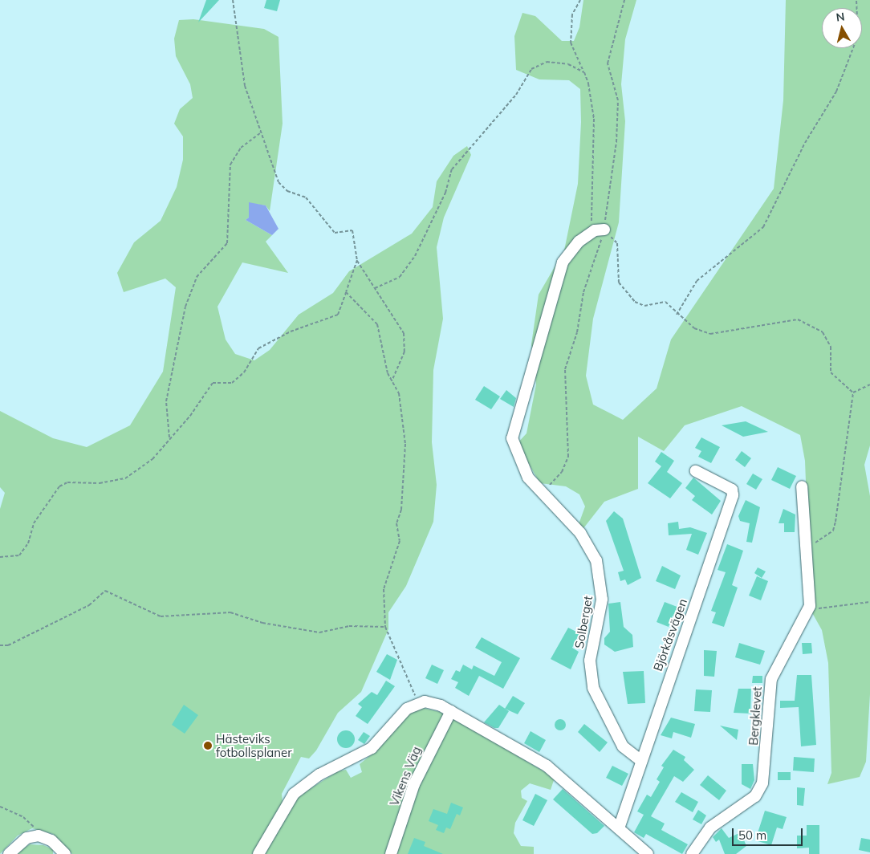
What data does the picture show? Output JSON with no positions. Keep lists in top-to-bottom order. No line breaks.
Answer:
{"streets":{"street":["Solberget","Björkåsvägen","Bergklevet","Vikens Väg"]},"crossings":[["Solberget","Björkåsvägen"]],"places":["Hästeviks fotbollsplaner"],"scale_bar":"50 m","north":"top"}
